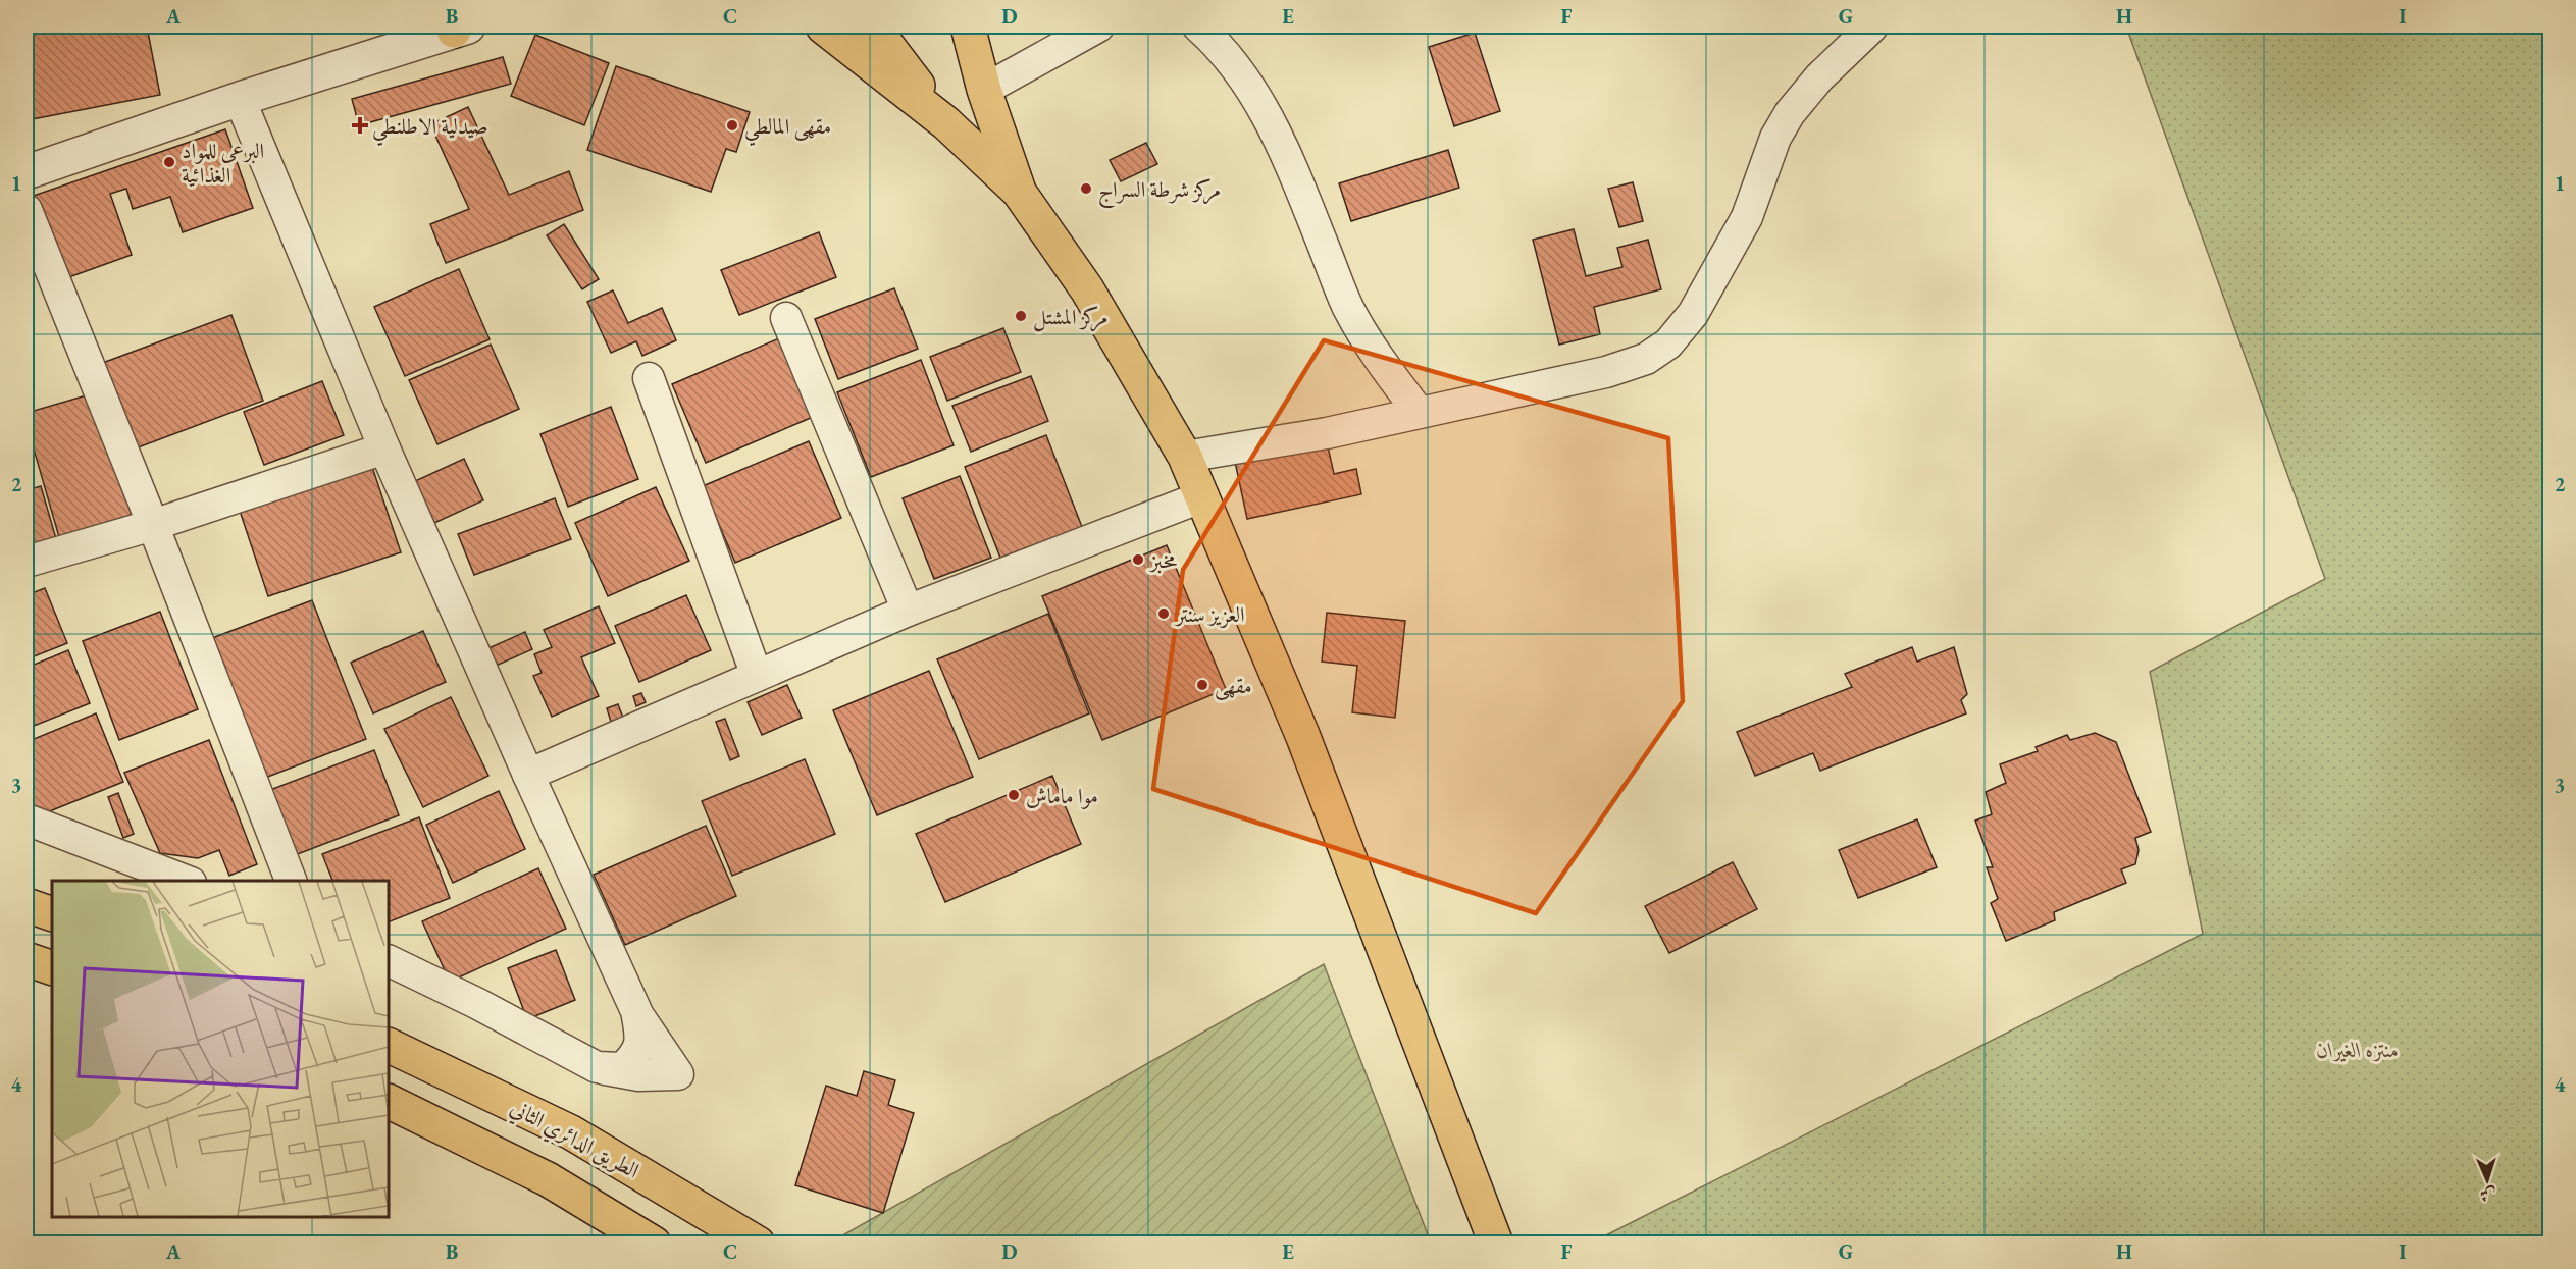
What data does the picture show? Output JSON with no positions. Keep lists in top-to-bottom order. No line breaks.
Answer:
{"streets":{"main road":["الطريق الدائري الثاني"]},"parks":["منتزه الغيران"],"places":{"health":["صيدلية الاطلنطي"],"other":["مقهى المالطي","البرعي للمواد الغذائية","مركز شرطة السراج","مركز المشتل","مخبز","العزيز سنتر","مقهى","موا ماماش"]},"north":"bottom","grid":{"columns":["A","B","C","D","E","F","G","H","I"],"rows":["1","2","3","4"]}}
